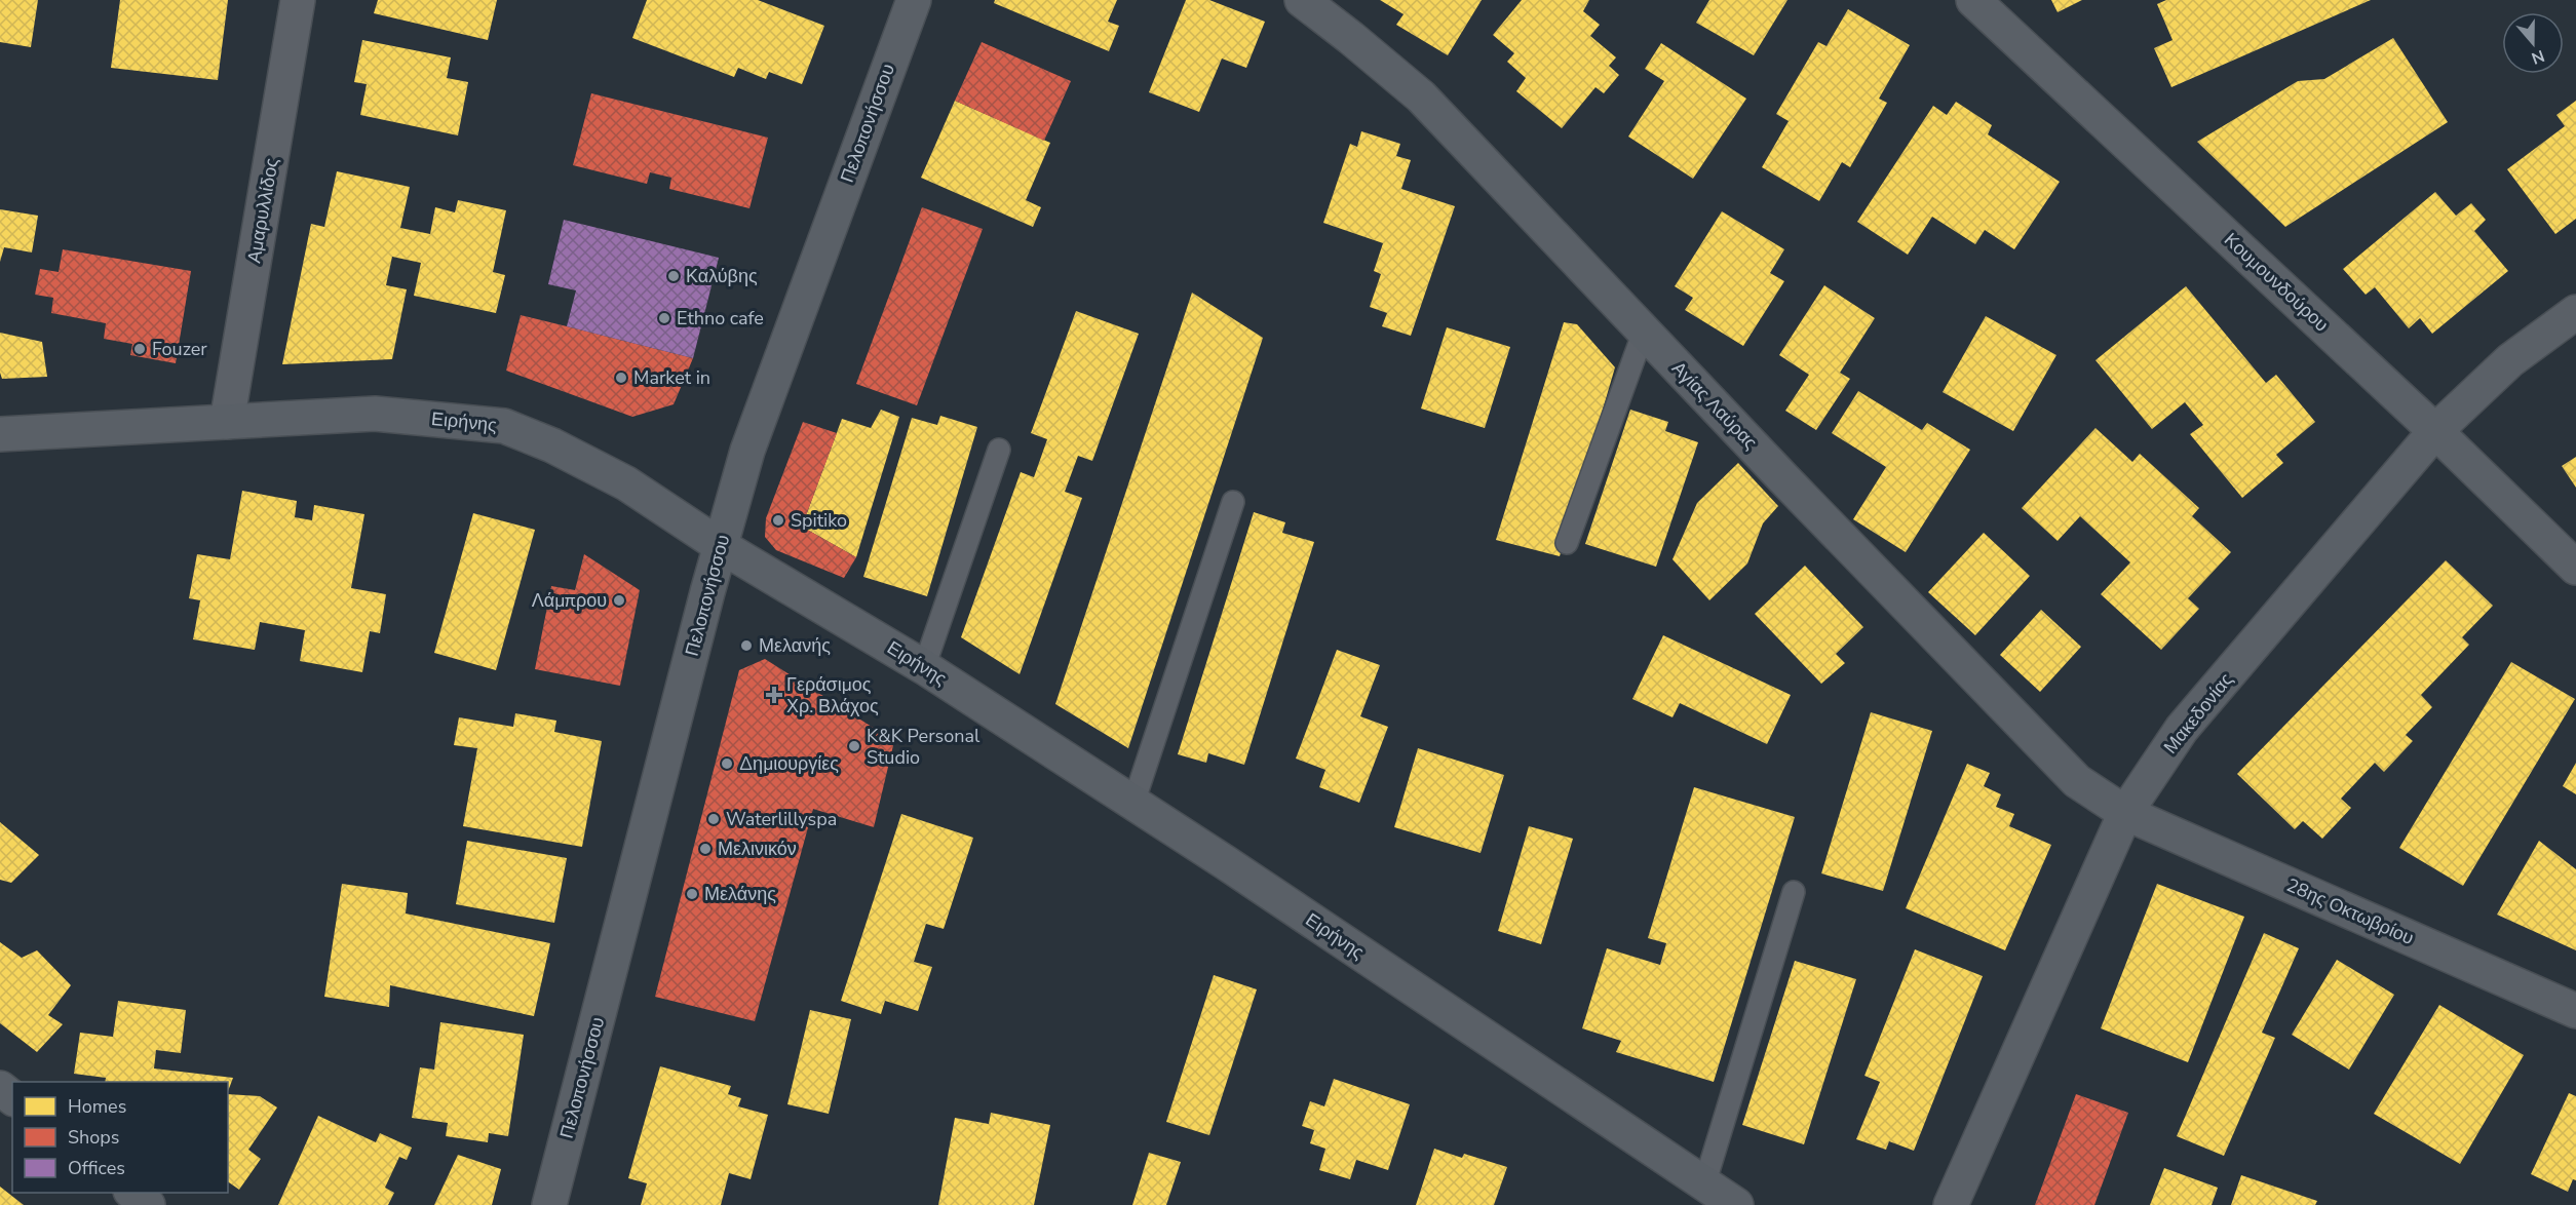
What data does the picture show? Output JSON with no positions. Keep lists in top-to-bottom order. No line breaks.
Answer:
{"streets":{"street":["Πελοπονήσσου","Αμαρυλλίδος","Κουμουνδούρου","Αγίας Λαύρας","Ειρήνης","Μακεδονίας","28ης Οκτωβρίου"]},"crossings":[["Πελοπονήσσου","Ειρήνης"],["Αμαρυλλίδος","Ειρήνης"],["Κουμουνδούρου","Μακεδονίας"],["Αγίας Λαύρας","Μακεδονίας"],["Αγίας Λαύρας","28ης Οκτωβρίου"],["Μακεδονίας","28ης Οκτωβρίου"]],"places":{"other":["Καλύβης","Ethno cafe","Fouzer","Market in","Spitiko","Λάμπρου","Μελανής","K&K Personal Studio","Δημιουργίες","Waterlillyspa","Μελινικόν","Μελάνης"],"health":["Γεράσιμος Χρ. Βλάχος"]},"legend":["Homes","Shops","Offices"],"north":"bottom"}
